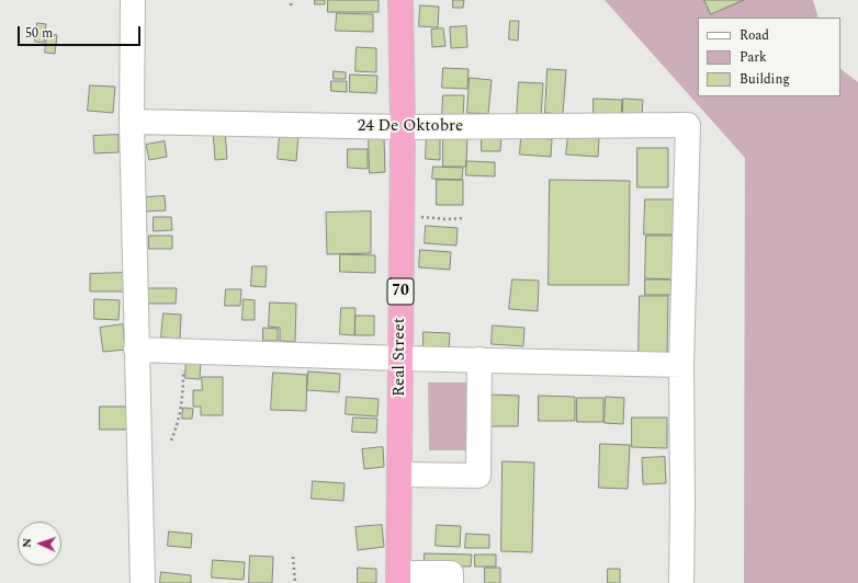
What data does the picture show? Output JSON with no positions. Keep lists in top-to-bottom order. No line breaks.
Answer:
{"streets":{"highway":["70","Real Street"],"street":["24 De Oktobre"]},"crossings":[["24 De Oktobre","Real Street"]],"legend":["Road","Park","Building"],"scale_bar":"50 m","north":"left"}
